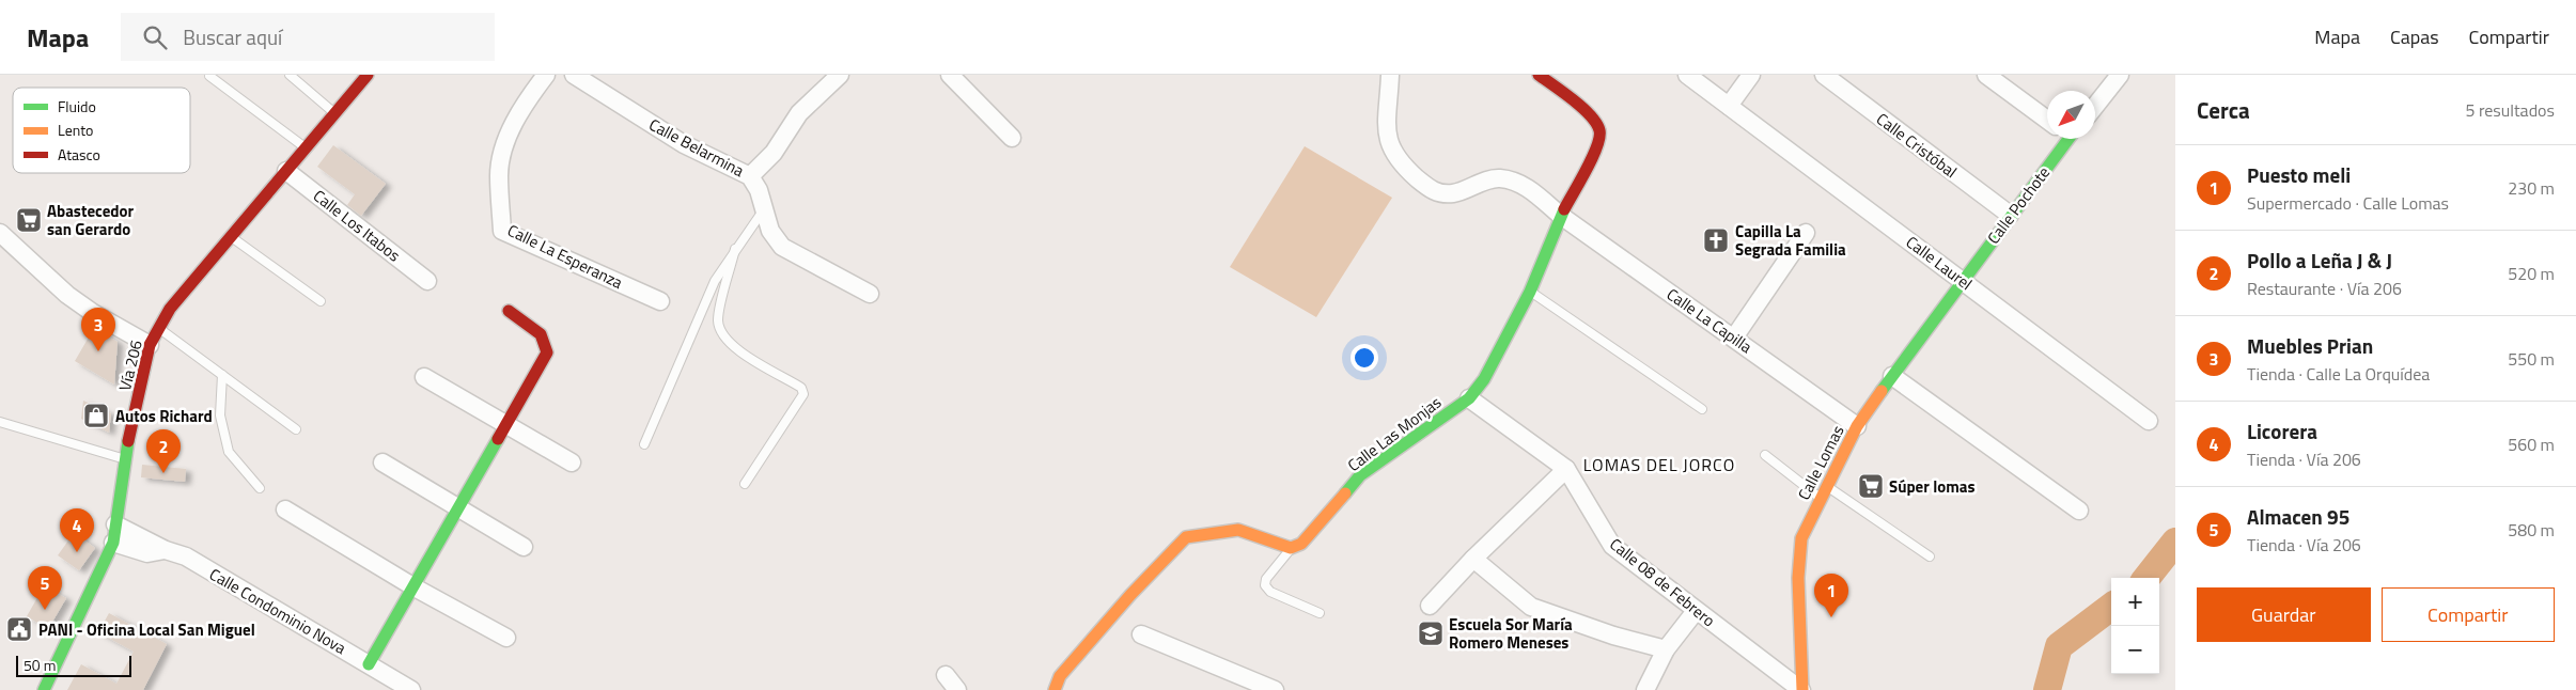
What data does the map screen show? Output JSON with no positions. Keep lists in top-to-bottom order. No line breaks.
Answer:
{"streets":{"street":["Calle Cristóbal","Calle Belarmina","Calle Pochote","Calle Los Itabos","Calle La Esperanza","Calle Laurel","Calle La Capilla","Vía 206","Calle Las Monjas","Calle Lomas","Calle 08 de Febrero","Calle Condominio Nova"]},"crossings":[["Calle Cristóbal","Calle Pochote"],["Calle Pochote","Calle Laurel"],["Calle Pochote","Calle Lomas"],["Calle Los Itabos","Vía 206"],["Calle Laurel","Calle Lomas"],["Calle La Capilla","Calle Las Monjas"],["Calle La Capilla","Calle Lomas"],["Calle Las Monjas","Calle 08 de Febrero"],["Calle Lomas","Calle 08 de Febrero"]],"districts":["LOMAS DEL JORCO"],"places":{"supermarket":["Abastecedor san Gerardo","Súper lomas"],"church":["Capilla La Segrada Familia"],"shop":["Autos Richard"],"public building":["PANI - Oficina Local San Miguel"],"school or university":["Escuela Sor María Romero Meneses"]},"legend":["Fluido","Lento","Atasco"],"scale_bar":"50 m","north":"bottom left","page":{"header":"Mapa","search":"Buscar aquí","nav":["Mapa","Capas","Compartir"],"heading":["Cerca","5 resultados"],"list":[{"mark":"1","name":"Puesto meli","note":"Supermercado · Calle Lomas","value":"230 m"},{"mark":"2","name":"Pollo a Leña J & J","note":"Restaurante · Vía 206","value":"520 m"},{"mark":"3","name":"Muebles Prian","note":"Tienda · Calle La Orquídea","value":"550 m"},{"mark":"4","name":"Licorera","note":"Tienda · Vía 206","value":"560 m"},{"mark":"5","name":"Almacen 95","note":"Tienda · Vía 206","value":"580 m"}],"pins":["3","2","4","5","1"],"buttons":["Guardar","Compartir"],"map_buttons":["+","−"],"scale":"50 m"}}
